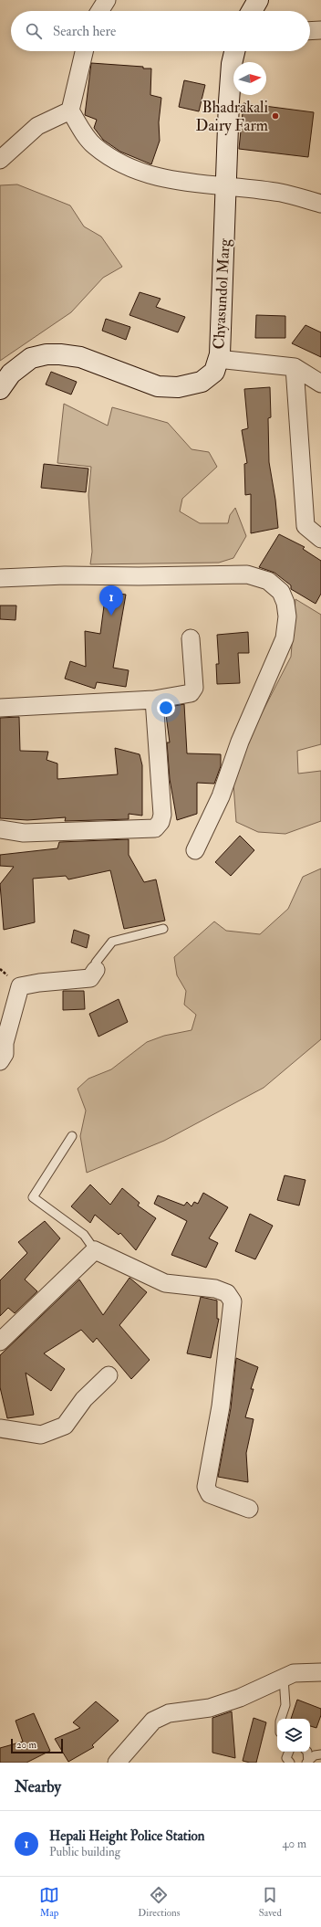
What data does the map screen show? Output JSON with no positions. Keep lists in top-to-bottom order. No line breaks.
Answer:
{"streets":{"street":["Chyasundol Marg"]},"places":["Bhadrakali Dairy Farm"],"scale_bar":"20 m","north":"right","page":{"search":"Search here","pins":"1","scale":"20 m","heading":"Nearby","list":[{"mark":"1","name":"Hepali Height Police Station","note":"Public building","value":"40 m"}],"nav":["Map","Directions","Saved"]}}
